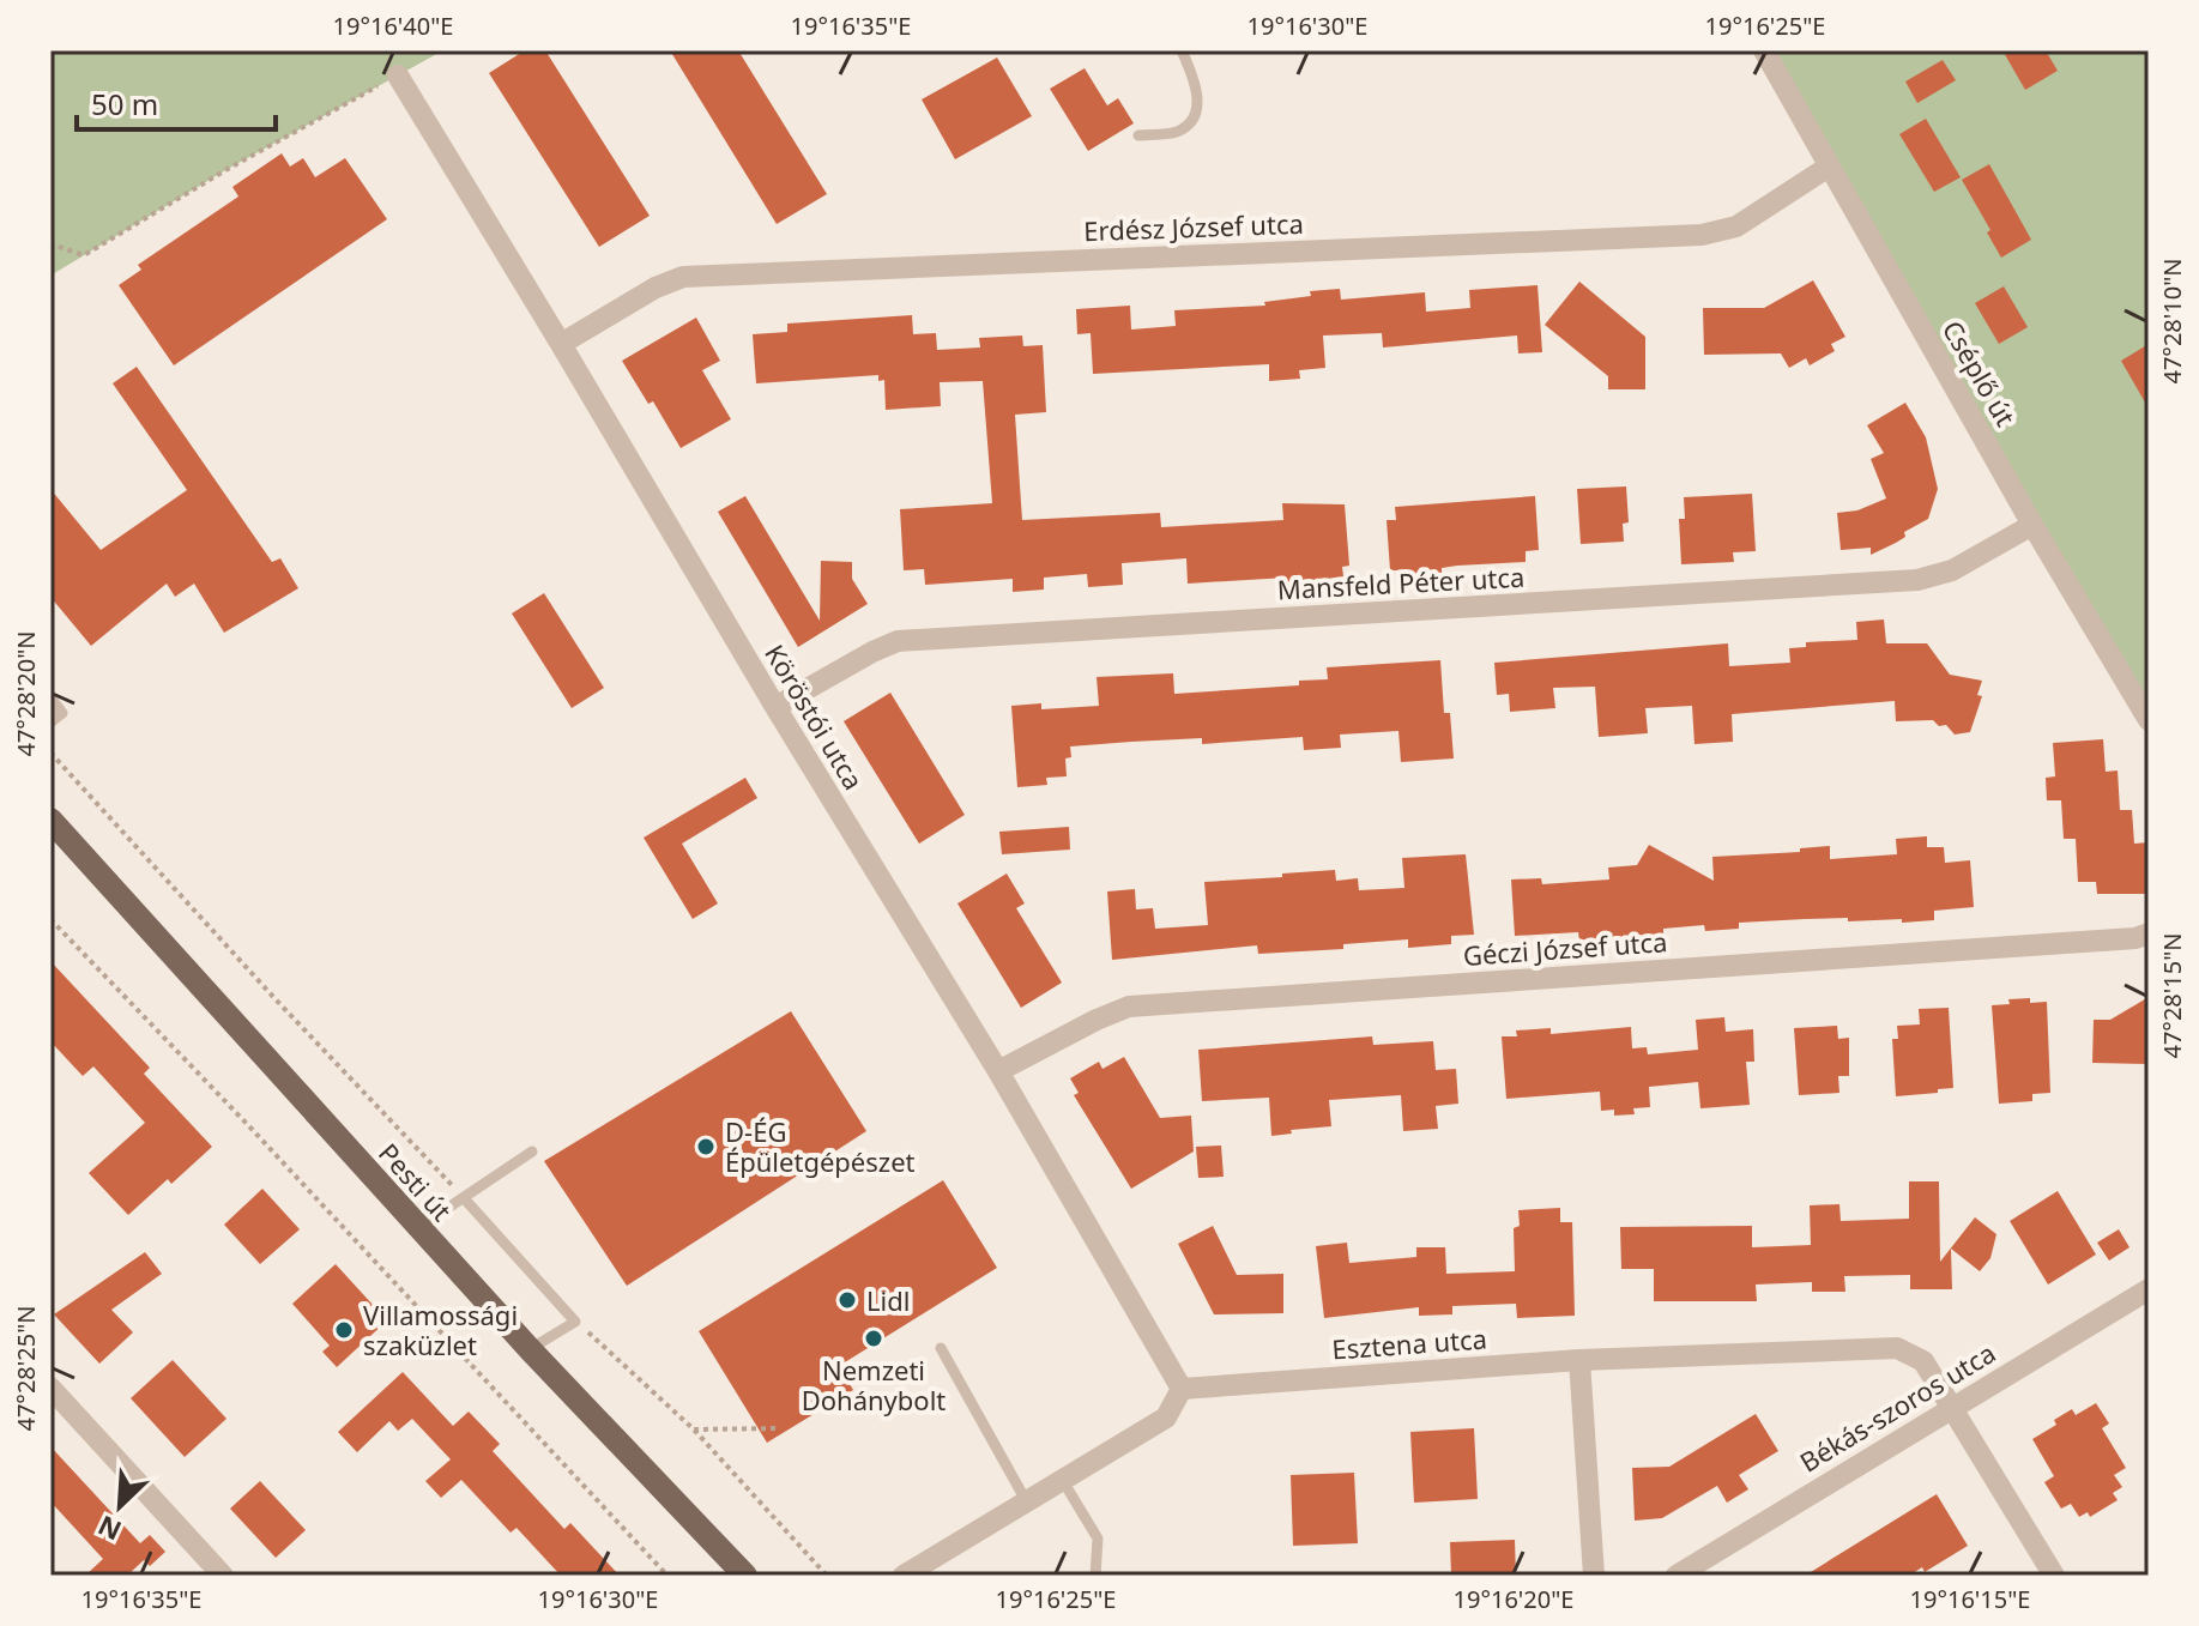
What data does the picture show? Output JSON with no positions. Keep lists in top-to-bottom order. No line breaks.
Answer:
{"streets":{"main road":["Pesti út"],"street":["Erdész József utca","Cséplő út","Mansfeld Péter utca","Köröstói utca","Géczi József utca","Esztena utca","Békás-szoros utca"]},"crossings":[["Erdész József utca","Cséplő út"],["Erdész József utca","Köröstói utca"],["Cséplő út","Mansfeld Péter utca"],["Mansfeld Péter utca","Köröstói utca"],["Köröstói utca","Géczi József utca"],["Köröstói utca","Esztena utca"],["Esztena utca","Békás-szoros utca"]],"places":["D-ÉG Épületgépészet","Lidl","Villamossági szaküzlet","Nemzeti Dohánybolt"],"scale_bar":"50 m","north":"bottom left","coordinates":["19°16'40\"E","19°16'35\"E","19°16'30\"E","19°16'25\"E","47°28'10\"N","47°28'20\"N","47°28'15\"N","47°28'25\"N","19°16'20\"E","19°16'15\"E"]}
